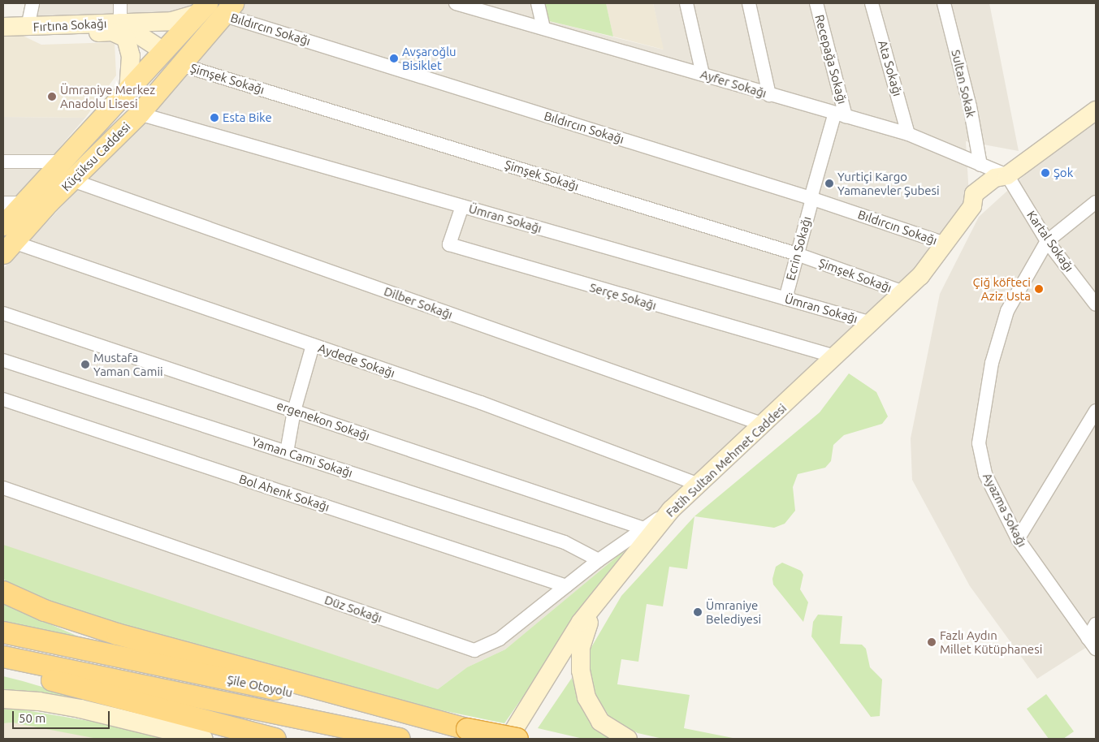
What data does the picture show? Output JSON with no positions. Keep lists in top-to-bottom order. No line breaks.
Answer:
{"streets":{"highway":["Şile Otoyolu"],"main road":["Fırtına Sokağı","Küçüksu Caddesi","Fatih Sultan Mehmet Caddesi"],"street":["Bıldırcın Sokağı","Recepağa Sokağı","Ata Sokağı","Şimşek Sokağı","Ayfer Sokağı","Sultan Sokak","Ümran Sokağı","Kartal Sokağı","Ecrin Sokağı","Serçe Sokağı","Dilber Sokağı","Aydede Sokağı","ergenekon Sokağı","Yaman Cami Sokağı","Bol Ahenk Sokağı","Ayazma Sokağı","Düz Sokağı"]},"crossings":[["Fırtına Sokağı","Bıldırcın Sokağı"],["Fırtına Sokağı","Küçüksu Caddesi"],["Bıldırcın Sokağı","Küçüksu Caddesi"],["Bıldırcın Sokağı","Ecrin Sokağı"],["Bıldırcın Sokağı","Fatih Sultan Mehmet Caddesi"],["Recepağa Sokağı","Ayfer Sokağı"],["Recepağa Sokağı","Ecrin Sokağı"],["Ata Sokağı","Ayfer Sokağı"],["Şimşek Sokağı","Küçüksu Caddesi"],["Şimşek Sokağı","Ecrin Sokağı"],["Şimşek Sokağı","Fatih Sultan Mehmet Caddesi"],["Ayfer Sokağı","Sultan Sokak"],["Ayfer Sokağı","Kartal Sokağı"],["Ayfer Sokağı","Ecrin Sokağı"],["Ayfer Sokağı","Fatih Sultan Mehmet Caddesi"],["Küçüksu Caddesi","Ümran Sokağı"],["Küçüksu Caddesi","Dilber Sokağı"],["Küçüksu Caddesi","Aydede Sokağı"],["Ümran Sokağı","Ecrin Sokağı"],["Ümran Sokağı","Serçe Sokağı"],["Ümran Sokağı","Fatih Sultan Mehmet Caddesi"],["Kartal Sokağı","Fatih Sultan Mehmet Caddesi"],["Kartal Sokağı","Ayazma Sokağı"],["Serçe Sokağı","Fatih Sultan Mehmet Caddesi"],["Dilber Sokağı","Fatih Sultan Mehmet Caddesi"],["Aydede Sokağı","Fatih Sultan Mehmet Caddesi"],["ergenekon Sokağı","Düz Sokağı"],["Yaman Cami Sokağı","Düz Sokağı"],["Fatih Sultan Mehmet Caddesi","Düz Sokağı"],["Bol Ahenk Sokağı","Düz Sokağı"]],"places":["Avşaroğlu Bisiklet","Ümraniye Merkez Anadolu Lisesi","Esta Bike","Şok","Yurtiçi Kargo Yamanevler Şubesi","Çiğ köfteci Aziz Usta","Mustafa Yaman Camii","Ümraniye Belediyesi","Fazlı Aydın Millet Kütüphanesi"],"scale_bar":"50 m"}
